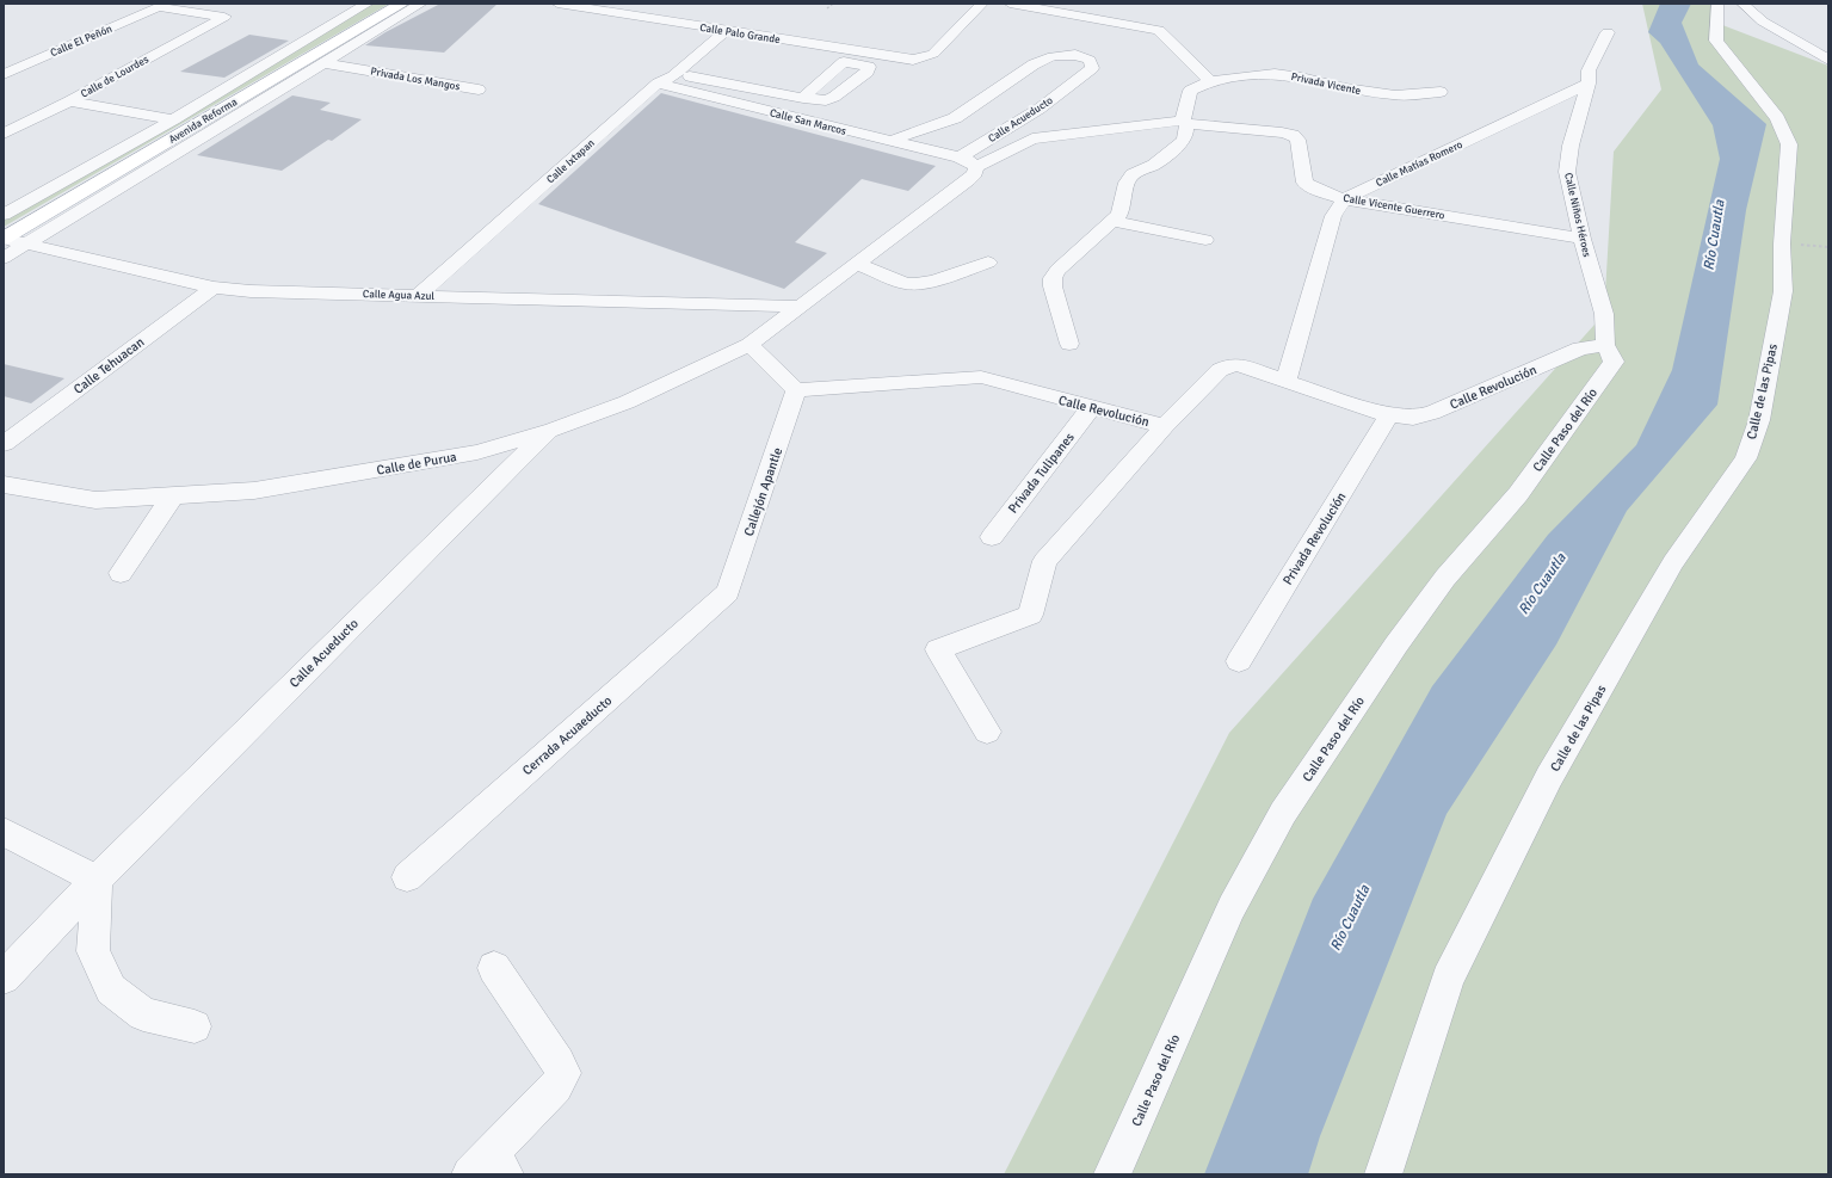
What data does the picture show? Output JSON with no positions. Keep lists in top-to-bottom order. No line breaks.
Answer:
{"streets":{"main road":["Avenida Reforma"],"street":["Calle Palo Grande","Calle El Peñón","Calle de Lourdes","Privada Los Mangos","Privada Vicente","Calle Acueducto","Calle San Marcos","Calle Ixtapan","Calle Matías Romero","Calle Vicente Guerrero","Calle Niños Héroes","Calle Agua Azul","Calle Tehuacan","Calle Revolución","Calle de las Pipas","Calle Paso del Río","Calle de Purua","Privada Tulipanes","Callejón Apantle","Privada Revolución","Cerrada Acuaeducto"]},"crossings":[["Calle Palo Grande","Calle Ixtapan"],["Calle El Peñón","Calle de Lourdes"],["Calle Acueducto","Calle San Marcos"],["Calle Acueducto","Calle de Purua"],["Avenida Reforma","Calle Agua Azul"],["Calle San Marcos","Calle Ixtapan"],["Calle Ixtapan","Calle Agua Azul"],["Calle Matías Romero","Calle Vicente Guerrero"],["Calle Matías Romero","Calle Niños Héroes"],["Calle Vicente Guerrero","Calle Niños Héroes"],["Calle Niños Héroes","Calle Revolución"],["Calle Niños Héroes","Calle Paso del Río"],["Calle Agua Azul","Calle Tehuacan"],["Calle Agua Azul","Calle de Purua"],["Calle Revolución","Calle Paso del Río"],["Calle Revolución","Privada Tulipanes"],["Calle Revolución","Callejón Apantle"],["Calle Revolución","Privada Revolución"],["Callejón Apantle","Cerrada Acuaeducto"]],"water":["Río Cuautla"]}
